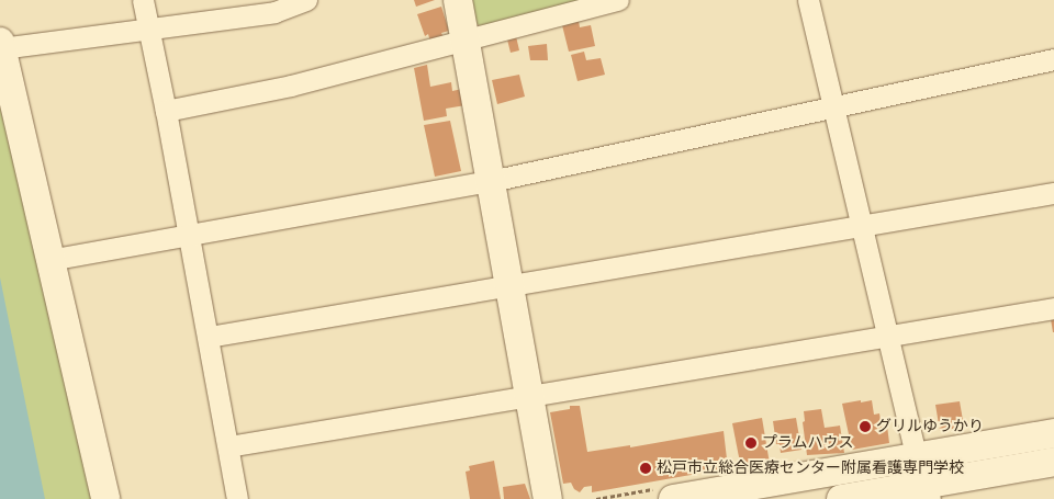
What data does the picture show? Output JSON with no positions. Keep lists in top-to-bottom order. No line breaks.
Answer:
{"places":["グリルゆうかり","プラムハウス","松戸市立総合医療センター附属看護専門学校"]}
